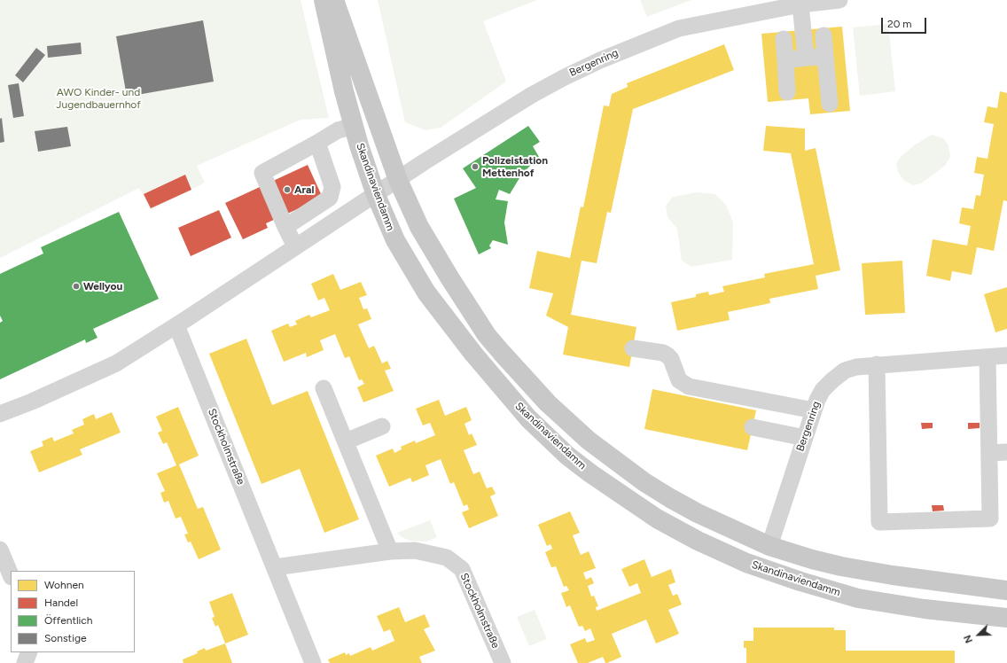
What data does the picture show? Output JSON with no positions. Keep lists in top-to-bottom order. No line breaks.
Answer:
{"streets":{"main road":["Skandinaviendamm"],"street":["Bergenring","Stockholmstraße"]},"crossings":[["Bergenring","Skandinaviendamm"]],"parks":["AWO Kinder- und Jugendbauernhof"],"places":["Polizeistation Mettenhof","Aral","Wellyou"],"legend":["Wohnen","Handel","Öffentlich","Sonstige"],"scale_bar":"20 m","north":"bottom left"}
